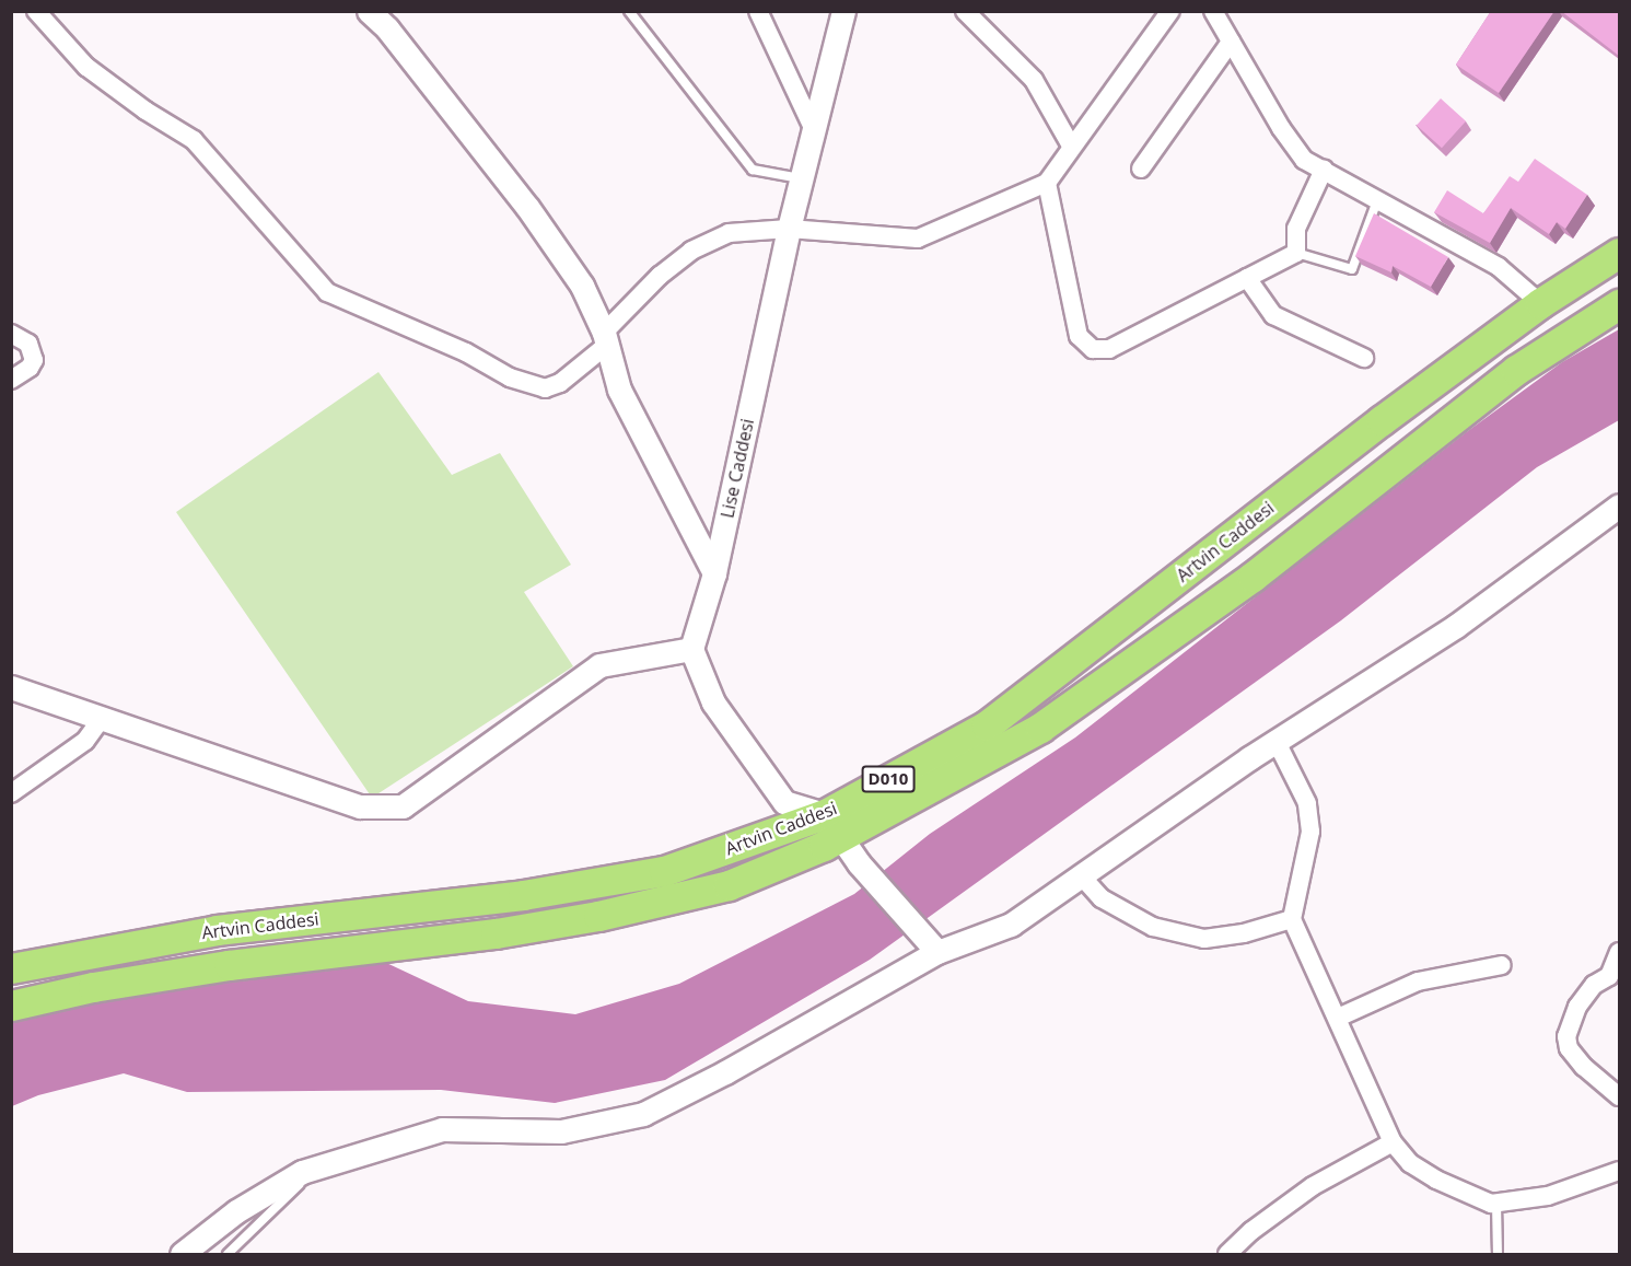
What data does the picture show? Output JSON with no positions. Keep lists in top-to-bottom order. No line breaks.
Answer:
{"streets":{"highway":["Artvin Caddesi","D010"],"street":["Lise Caddesi"]}}
